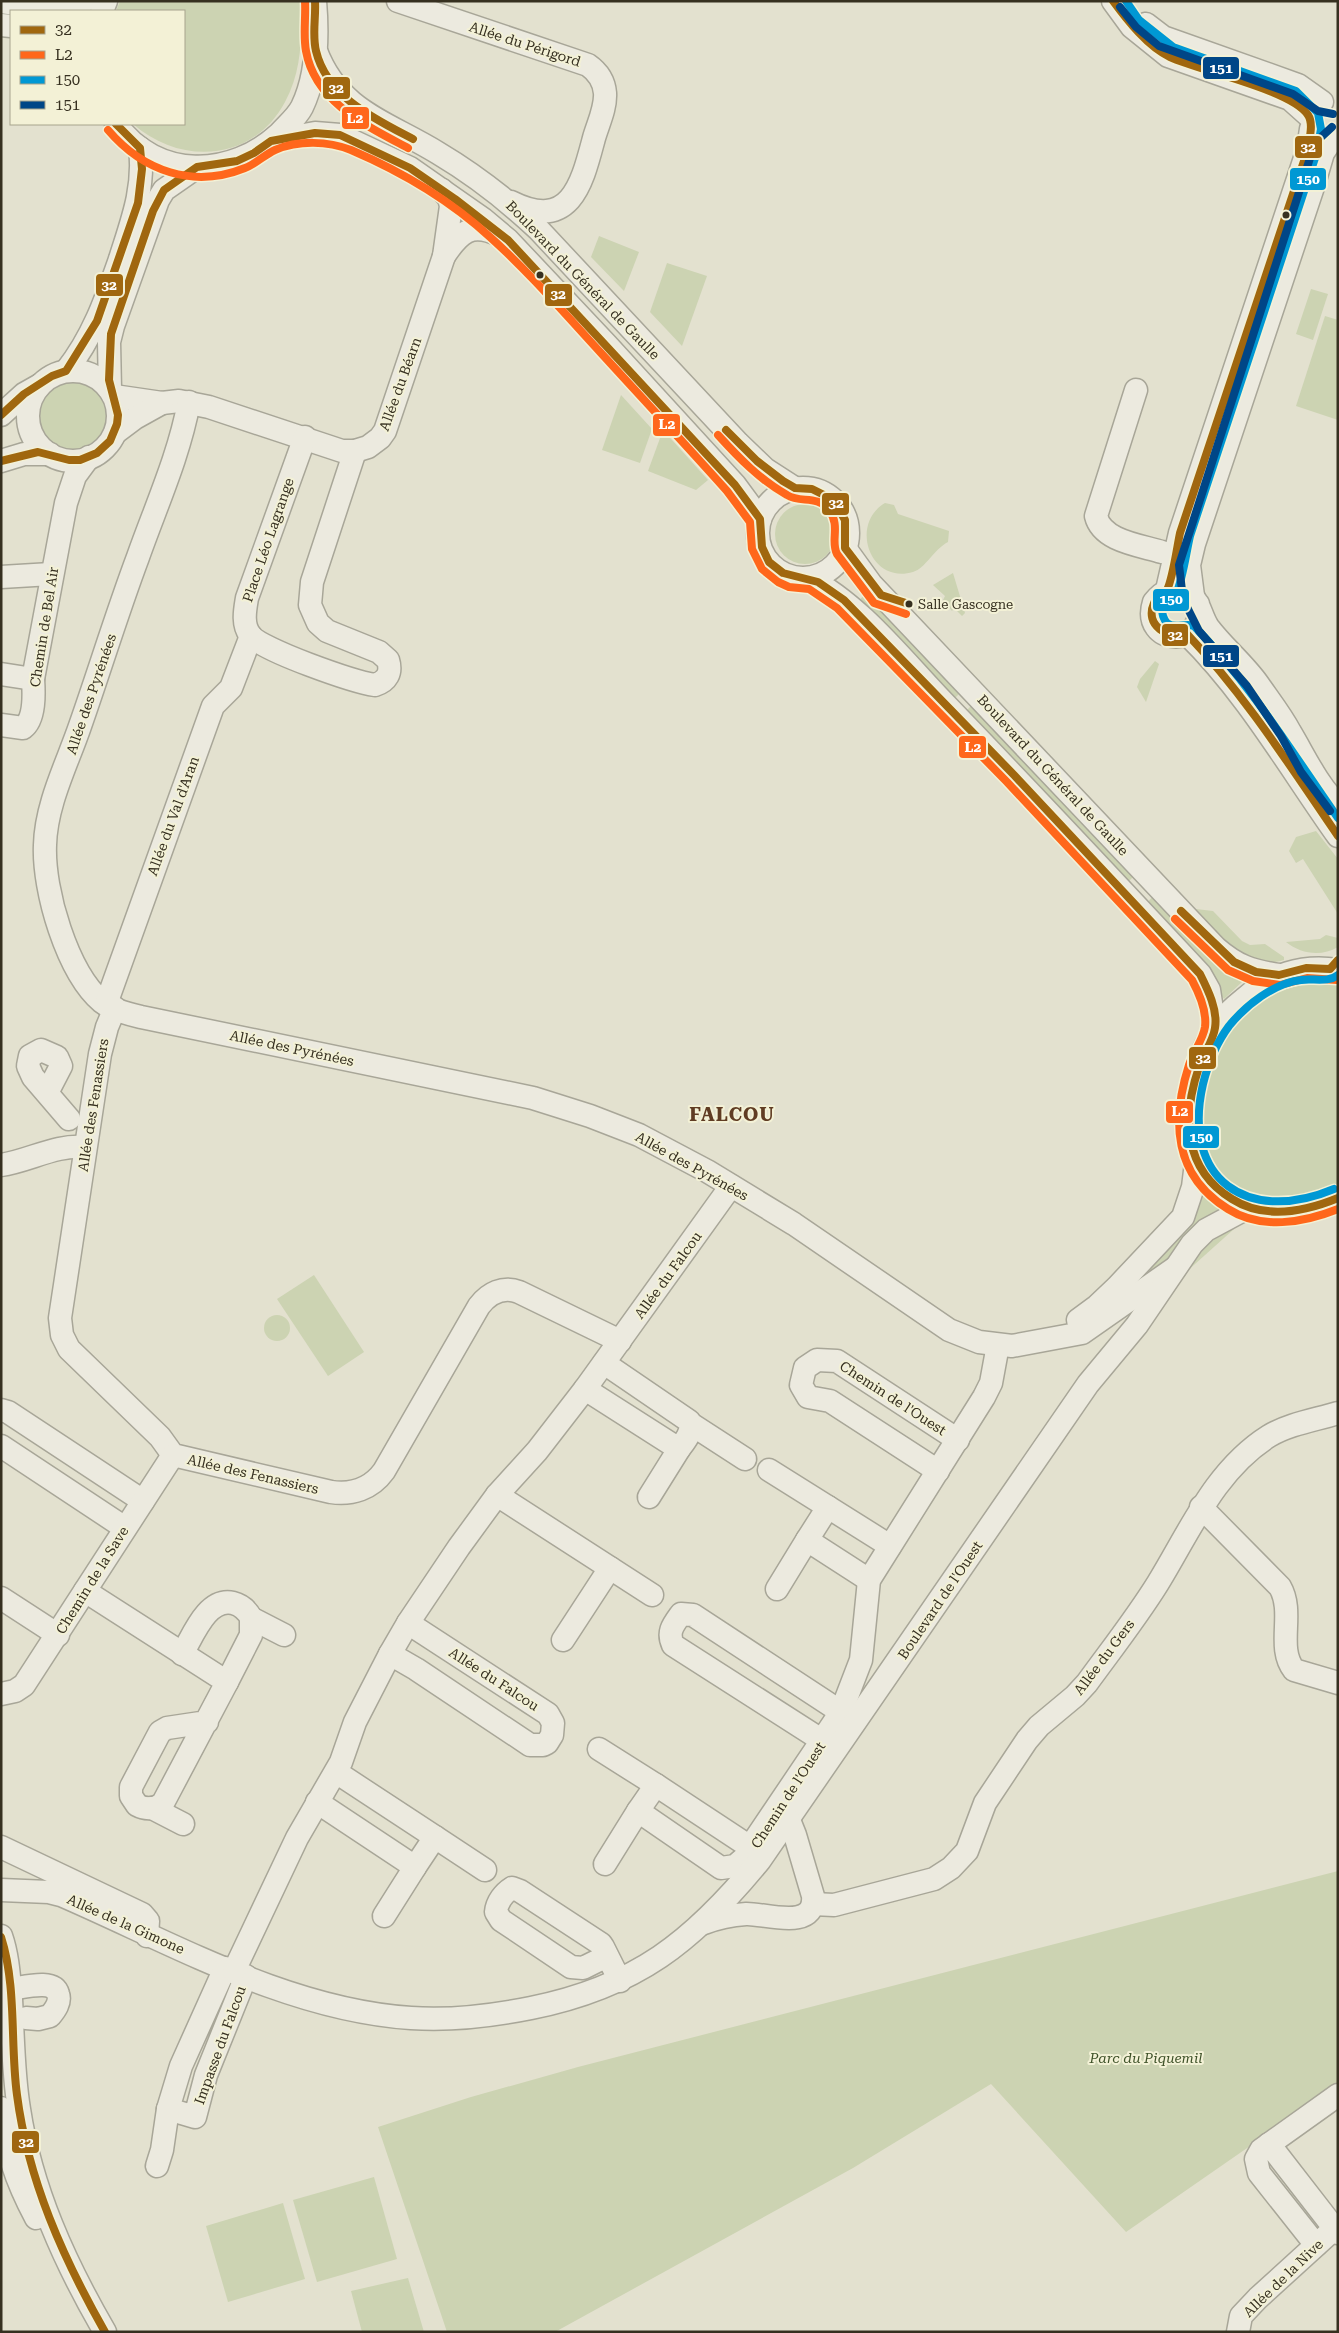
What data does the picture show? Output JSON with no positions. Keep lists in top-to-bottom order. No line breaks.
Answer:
{"streets":{"street":["Allée du Périgord","Boulevard du Général de Gaulle","Allée du Béarn","Place Léo Lagrange","Chemin de Bel Air","Allée des Pyrénées","Allée du Val d'Aran","Allée des Fenassiers","Allée du Falcou","Chemin de l'Ouest","Chemin de la Save","Boulevard de l'Ouest","Allée du Gers","Allée de la Gimone","Impasse du Falcou","Allée de la Nive"]},"crossings":[["Allée du Périgord","Boulevard du Général de Gaulle"],["Boulevard du Général de Gaulle","Allée du Béarn"],["Place Léo Lagrange","Allée du Val d'Aran"],["Allée des Pyrénées","Allée du Val d'Aran"],["Allée des Pyrénées","Allée des Fenassiers"],["Allée des Pyrénées","Allée du Falcou"],["Allée des Pyrénées","Chemin de l'Ouest"],["Allée des Pyrénées","Boulevard de l'Ouest"],["Allée du Val d'Aran","Allée des Fenassiers"],["Allée des Fenassiers","Allée du Falcou"],["Allée des Fenassiers","Chemin de la Save"],["Allée du Falcou","Boulevard de l'Ouest"],["Allée du Falcou","Allée de la Gimone"],["Allée du Falcou","Impasse du Falcou"],["Chemin de l'Ouest","Boulevard de l'Ouest"],["Boulevard de l'Ouest","Allée de la Gimone"],["Boulevard de l'Ouest","Impasse du Falcou"],["Allée de la Gimone","Impasse du Falcou"]],"districts":["FALCOU"],"parks":["Parc du Piquemil"],"places":["Salle Gascogne"],"lines":["transit line 32","transit line L2","transit line 150","transit line 151"],"legend":["32","L2","150","151"]}
